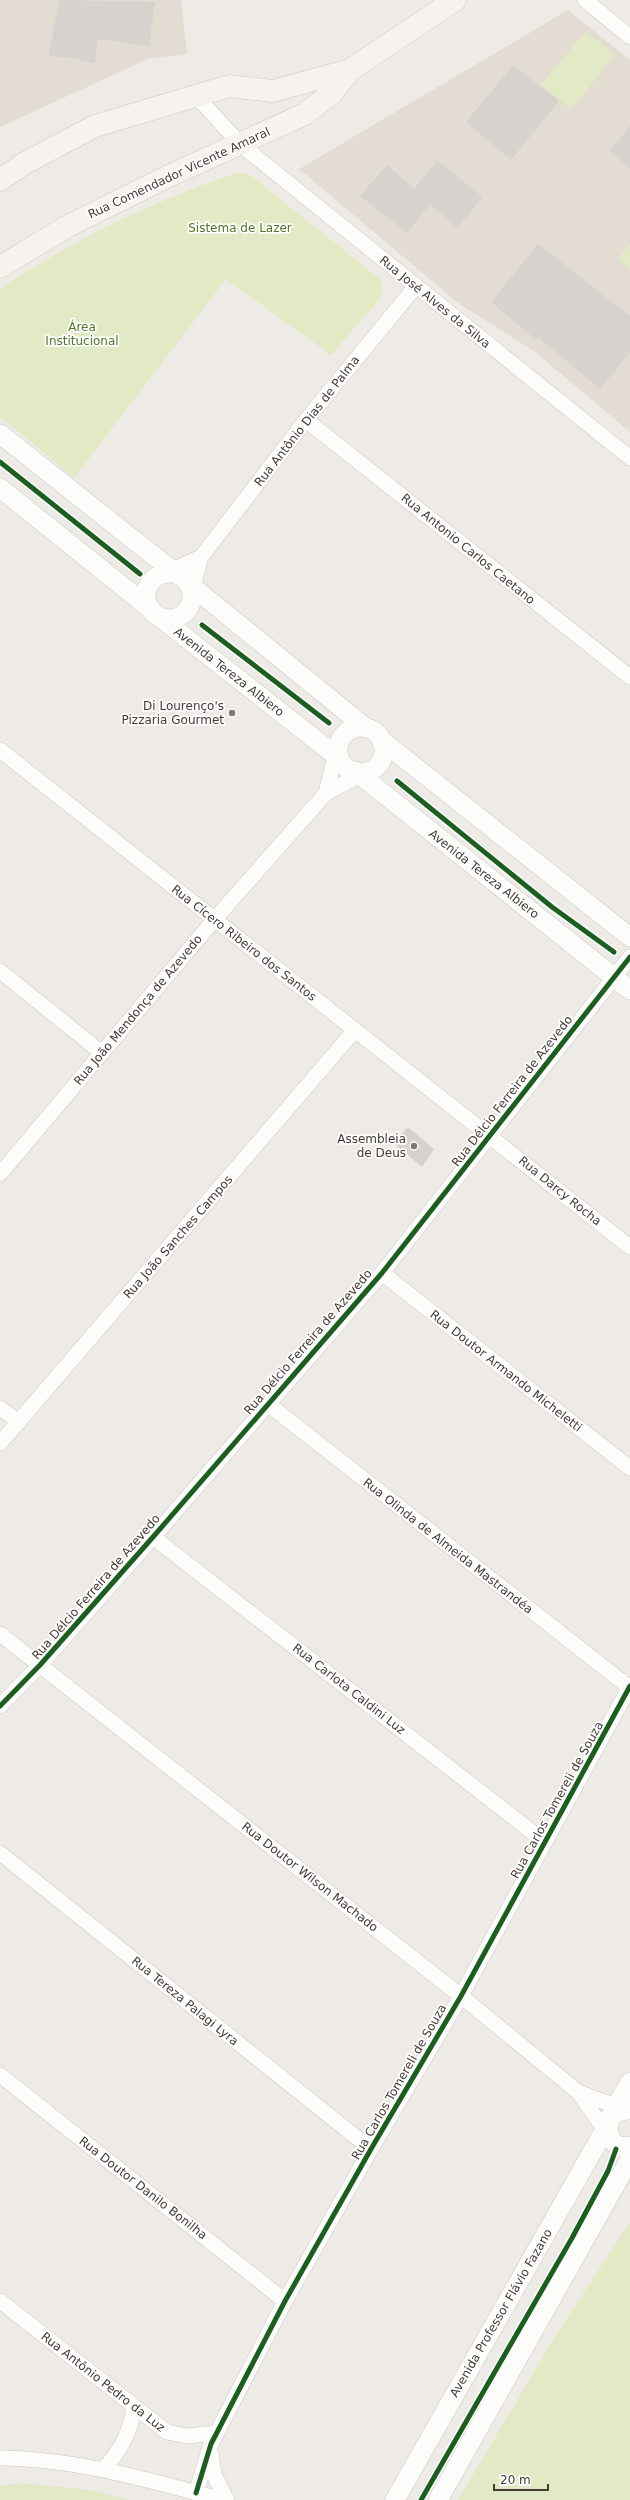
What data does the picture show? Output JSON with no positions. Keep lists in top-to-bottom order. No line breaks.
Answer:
{"streets":{"main road":["Rua Comendador Vicente Amaral"],"street":["Rua José Alves da Silva","Rua Antônio Dias de Palma","Rua Antonio Carlos Caetano","Avenida Tereza Albiero","Rua Cícero Ribeiro dos Santos","Rua João Mendonça de Azevedo","Rua Délcio Ferreira de Azevedo","Rua Darcy Rocha","Rua João Sanches Campos","Rua Doutor Armando Micheletti","Rua Olinda de Almeida Mastrandéa","Rua Carlota Caldini Luz","Rua Carlos Tomereli de Souza","Rua Doutor Wilson Machado","Rua Tereza Palagi Lyra","Rua Doutor Danilo Bonilha","Avenida Professor Flávio Fazano","Rua Antônio Pedro da Luz"]},"crossings":[["Rua Comendador Vicente Amaral","Rua José Alves da Silva"],["Rua José Alves da Silva","Rua Antônio Dias de Palma"],["Rua Antônio Dias de Palma","Rua Antonio Carlos Caetano"],["Rua Antônio Dias de Palma","Avenida Tereza Albiero"],["Avenida Tereza Albiero","Rua João Mendonça de Azevedo"],["Avenida Tereza Albiero","Rua Délcio Ferreira de Azevedo"],["Rua Cícero Ribeiro dos Santos","Rua João Mendonça de Azevedo"],["Rua Cícero Ribeiro dos Santos","Rua Délcio Ferreira de Azevedo"],["Rua Cícero Ribeiro dos Santos","Rua Darcy Rocha"],["Rua Cícero Ribeiro dos Santos","Rua João Sanches Campos"],["Rua Délcio Ferreira de Azevedo","Rua Darcy Rocha"],["Rua Délcio Ferreira de Azevedo","Rua Doutor Armando Micheletti"],["Rua Délcio Ferreira de Azevedo","Rua Olinda de Almeida Mastrandéa"],["Rua Délcio Ferreira de Azevedo","Rua Carlota Caldini Luz"],["Rua Délcio Ferreira de Azevedo","Rua Doutor Wilson Machado"],["Rua Olinda de Almeida Mastrandéa","Rua Carlos Tomereli de Souza"],["Rua Carlota Caldini Luz","Rua Carlos Tomereli de Souza"],["Rua Carlos Tomereli de Souza","Rua Doutor Wilson Machado"],["Rua Carlos Tomereli de Souza","Rua Tereza Palagi Lyra"],["Rua Carlos Tomereli de Souza","Rua Doutor Danilo Bonilha"],["Rua Carlos Tomereli de Souza","Rua Antônio Pedro da Luz"],["Rua Doutor Wilson Machado","Avenida Professor Flávio Fazano"]],"parks":["Sistema de Lazer","Área Institucional"],"places":["Di Lourenço's Pizzaria Gourmet","Assembleia de Deus"],"scale_bar":"20 m"}
